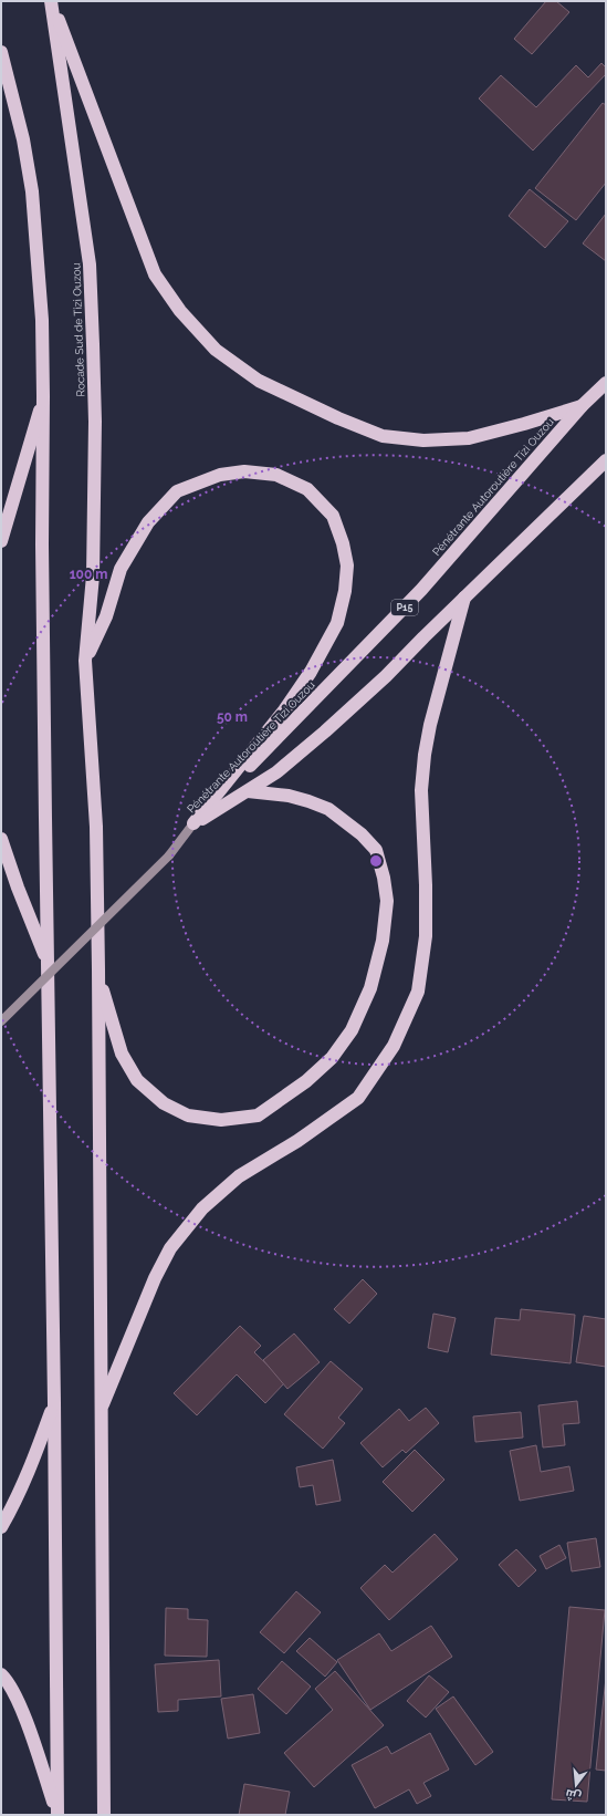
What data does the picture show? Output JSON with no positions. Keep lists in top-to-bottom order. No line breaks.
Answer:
{"streets":{"highway":["Rocade Sud de Tizi Ouzou","Pénétrante Autoroutière Tizi Ouzou","P15"]},"north":"bottom","rings":["100 m","50 m"]}
